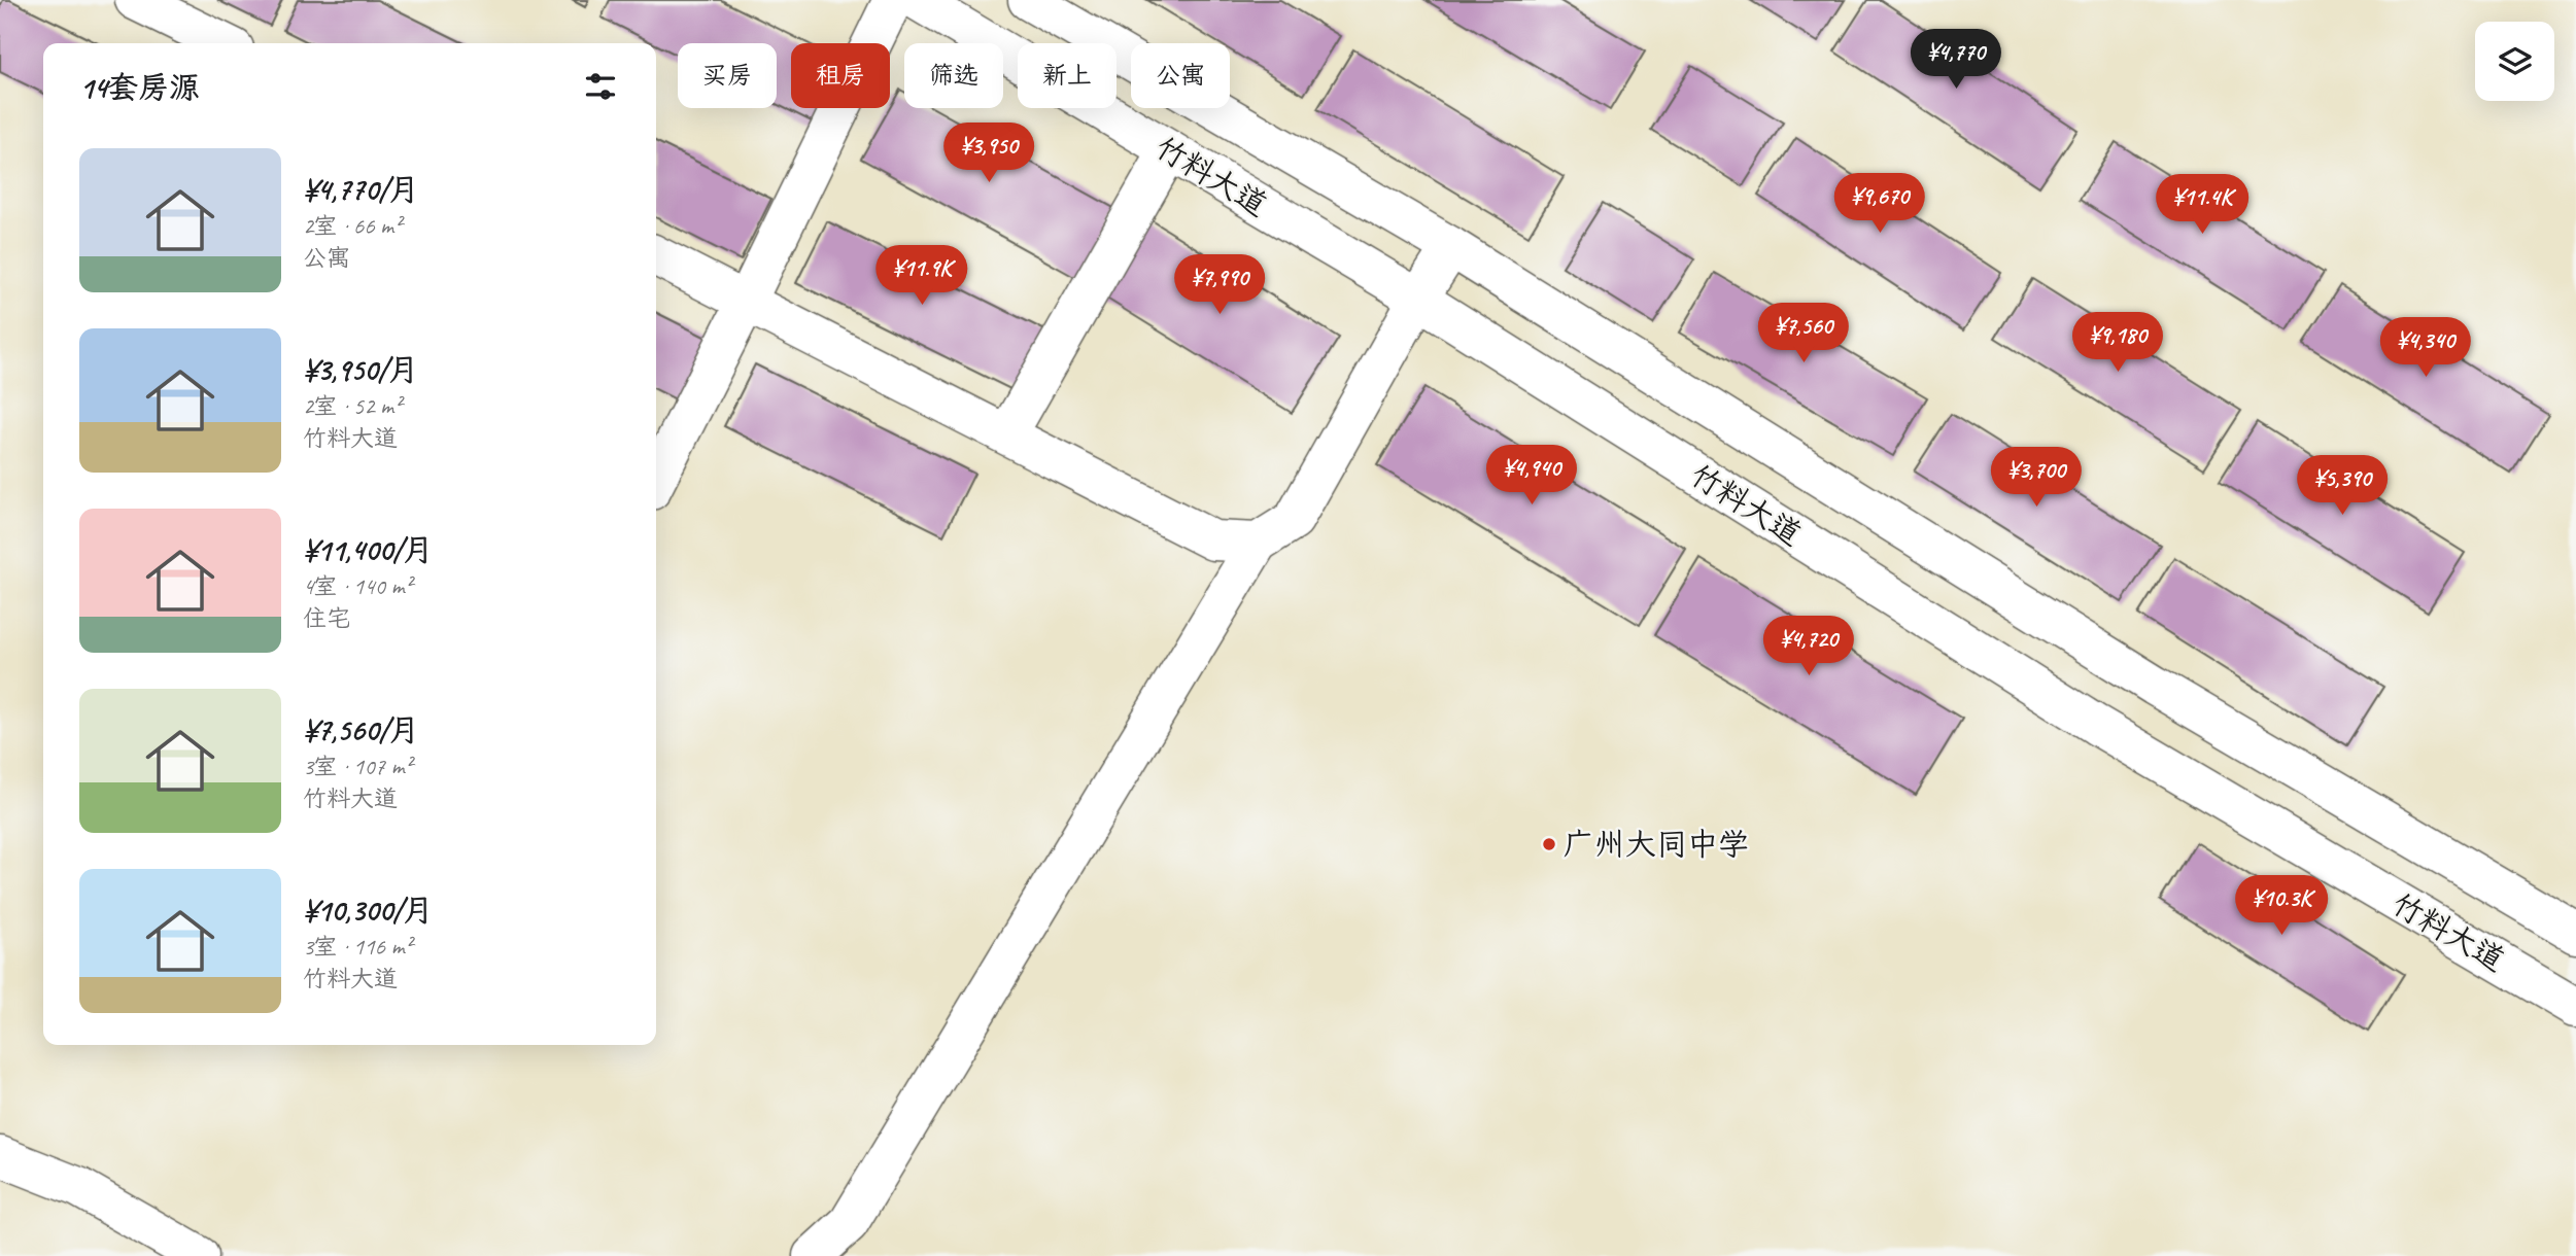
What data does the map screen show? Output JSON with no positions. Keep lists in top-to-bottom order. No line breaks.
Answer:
{"streets":{"main road":["竹料大道"]},"places":["广州大同中学"],"page":{"price":["¥4,770","¥3,950","¥9,670","¥11.4K","¥11.9K","¥7,990","¥7,560","¥9,180","¥4,340","¥4,940","¥3,700","¥5,390","¥4,720","¥10.3K"],"chip":["买房","租房","筛选","新上","公寓"],"heading":"14套房源","list":[{"name":"¥4,770/月","note":"2室 · 66 m² · 公寓"},{"name":"¥3,950/月","note":"2室 · 52 m² · 竹料大道"},{"name":"¥11,400/月","note":"4室 · 140 m² · 住宅"},{"name":"¥7,560/月","note":"3室 · 107 m² · 竹料大道"},{"name":"¥10,300/月","note":"3室 · 116 m² · 竹料大道"}]}}
